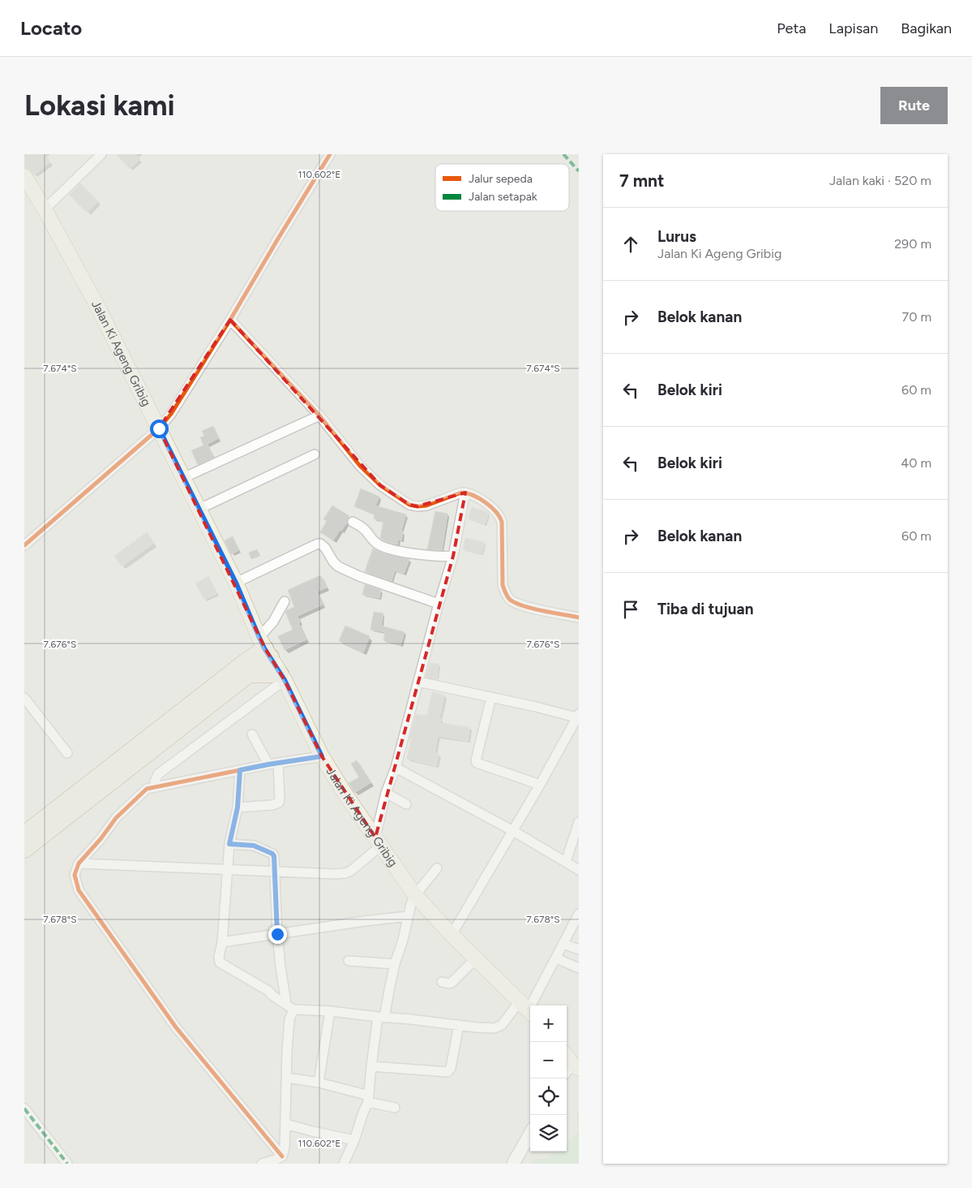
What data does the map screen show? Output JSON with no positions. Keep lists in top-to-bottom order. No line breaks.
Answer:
{"streets":{"main road":["Jalan Ki Ageng Gribig"]},"legend":["Jalur sepeda","Jalan setapak"],"page":{"header":"Locato","nav":["Peta","Lapisan","Bagikan"],"buttons":"Rute","title":"Lokasi kami","heading":["7 mnt","Jalan kaki · 520 m"],"list":[["Lurus","Jalan Ki Ageng Gribig","290 m"],["Belok kanan","70 m"],["Belok kiri","60 m"],["Belok kiri","40 m"],["Belok kanan","60 m"],"Tiba di tujuan"],"map_buttons":["+","−"]},"coordinates":["110.602°E","7.674°S","7.676°S","7.678°S"]}
